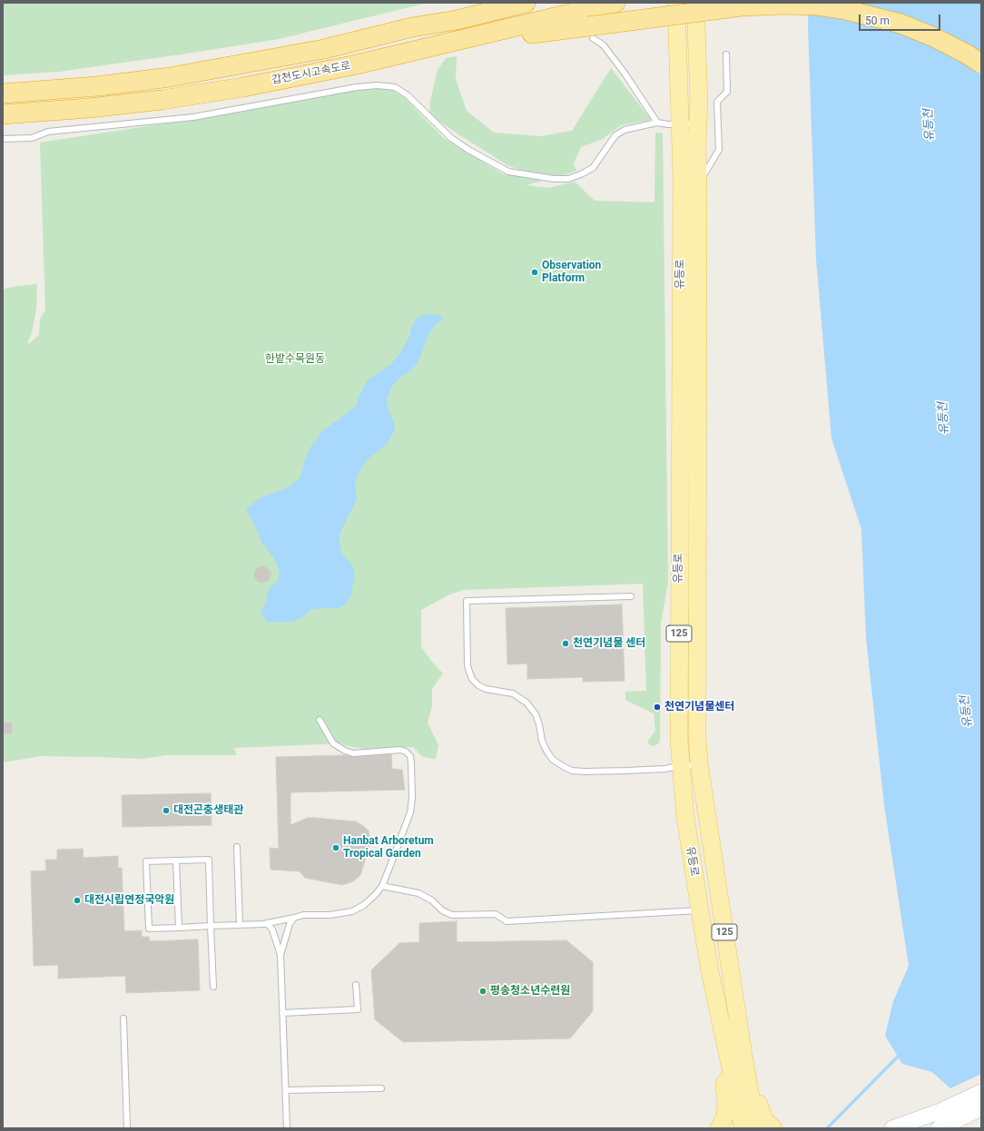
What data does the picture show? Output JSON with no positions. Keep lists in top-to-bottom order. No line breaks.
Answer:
{"streets":{"highway":["갑천도시고속도로"],"main road":["유등로","125"]},"water":["유등천"],"parks":["한밭수목원동"],"places":["Observation Platform","천연기념물 센터","천연기념물센터","대전곤충생태관","Hanbat Arboretum Tropical Garden","대전시립연정국악원","평송청소년수련원"],"scale_bar":"50 m"}
